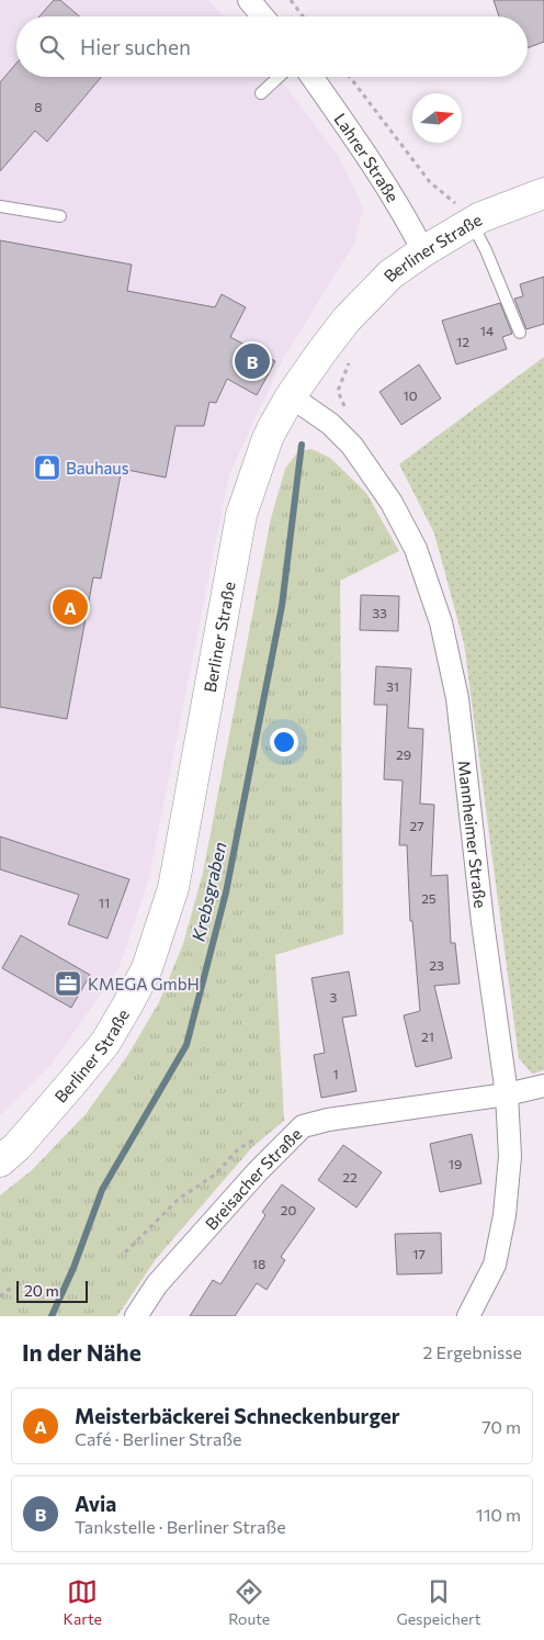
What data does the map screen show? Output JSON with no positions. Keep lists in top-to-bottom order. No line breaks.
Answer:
{"streets":{"street":["Lahrer Straße","Berliner Straße","Mannheimer Straße","Breisacher Straße"]},"crossings":[["Lahrer Straße","Berliner Straße"],["Berliner Straße","Mannheimer Straße"],["Mannheimer Straße","Breisacher Straße"]],"water":["Krebsgraben"],"places":{"shop":["Bauhaus"],"office":["KMEGA GmbH"]},"house_numbers":["8","14","12","10","33","31","29","27","25","11","23","3","21","1","19","22","20","17","18"],"scale_bar":"20 m","north":"right","page":{"search":"Hier suchen","pins":["B","A"],"scale":"20 m","heading":["In der Nähe","2 Ergebnisse"],"list":[{"mark":"A","name":"Meisterbäckerei Schneckenburger","note":"Café · Berliner Straße","value":"70 m"},{"mark":"B","name":"Avia","note":"Tankstelle · Berliner Straße","value":"110 m"}],"nav":["Karte","Route","Gespeichert"]}}
